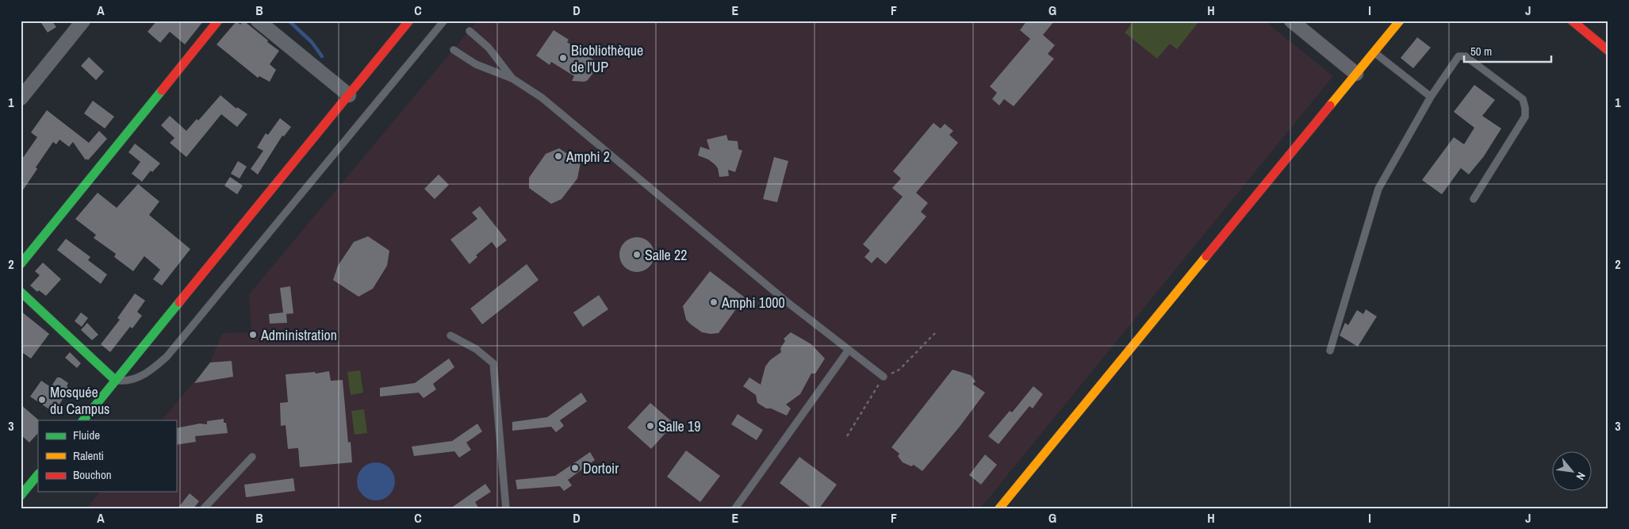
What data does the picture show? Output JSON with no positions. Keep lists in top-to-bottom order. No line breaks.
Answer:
{"places":["Biobliothèque de l'UP","Amphi 2","Salle 22","Amphi 1000","Administration","Mosquée du Campus","Salle 19","Dortoir"],"legend":["Fluide","Ralenti","Bouchon"],"scale_bar":"50 m","north":"bottom right","grid":{"columns":["A","B","C","D","E","F","G","H","I","J"],"rows":["1","2","3"]}}
